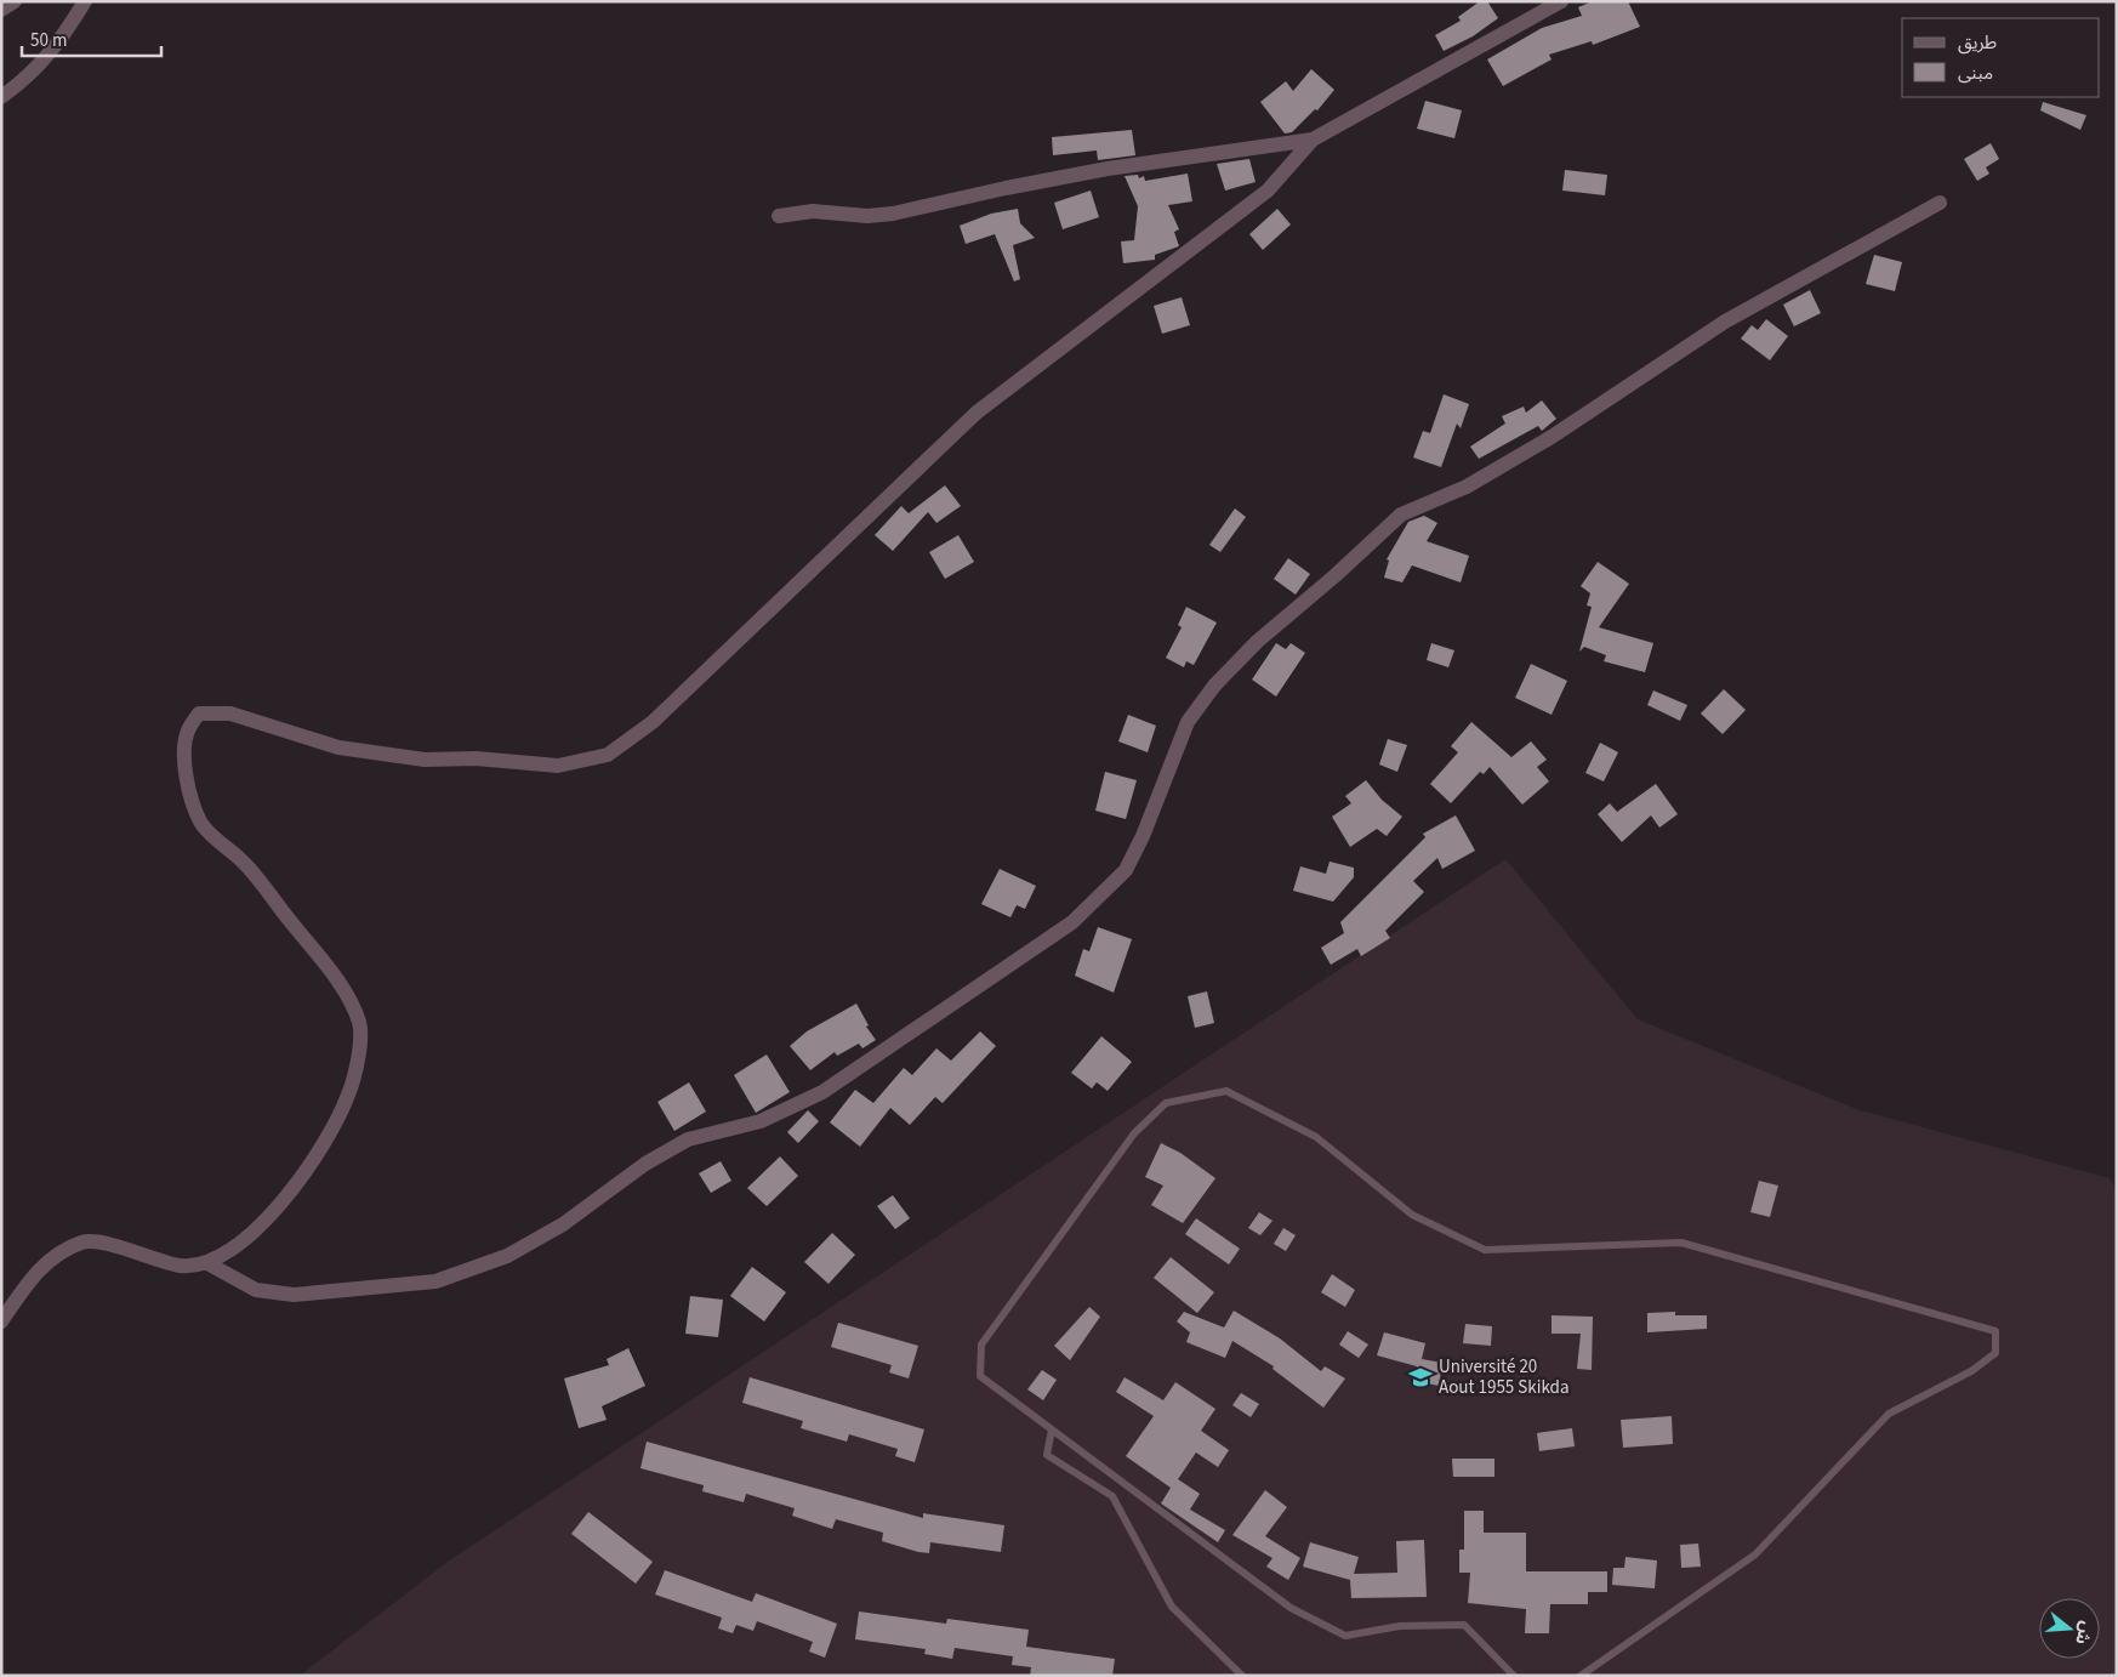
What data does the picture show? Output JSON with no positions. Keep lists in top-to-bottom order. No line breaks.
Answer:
{"places":{"school or university":["Université 20 Aout 1955 Skikda"]},"legend":["طريق","مبنى"],"scale_bar":"50 m","north":"right"}
